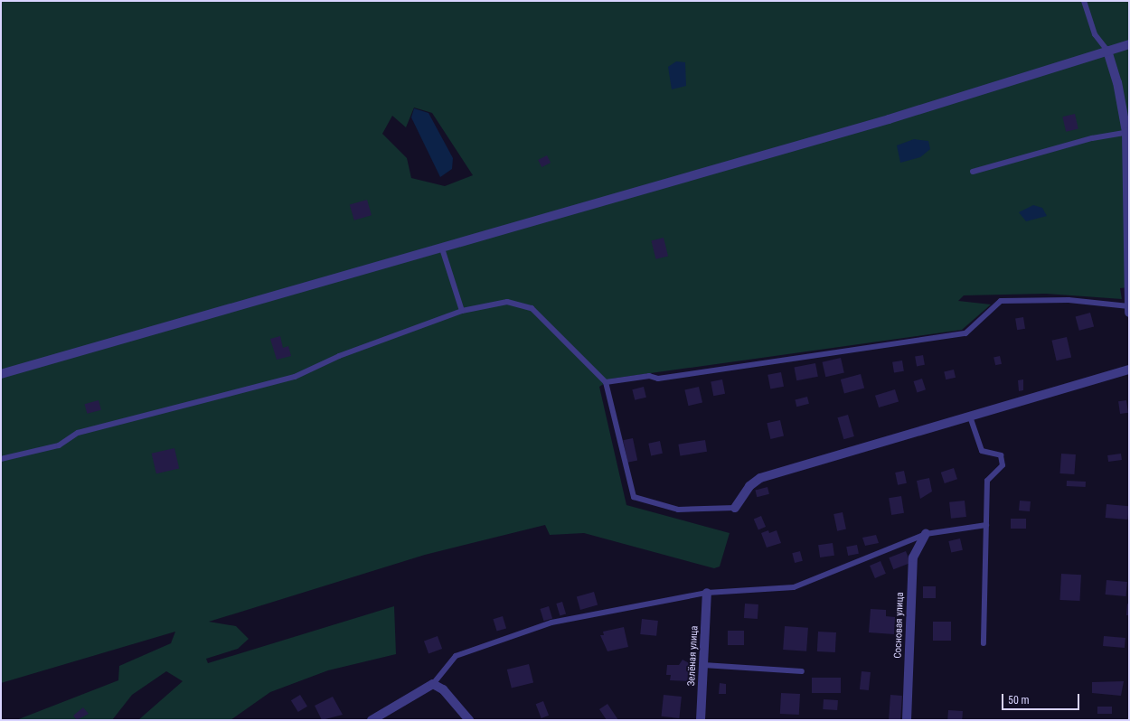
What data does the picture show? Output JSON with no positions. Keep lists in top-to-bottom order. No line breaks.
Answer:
{"streets":{"street":["Сосновая улица","Зелёная улица"]},"scale_bar":"50 m"}
